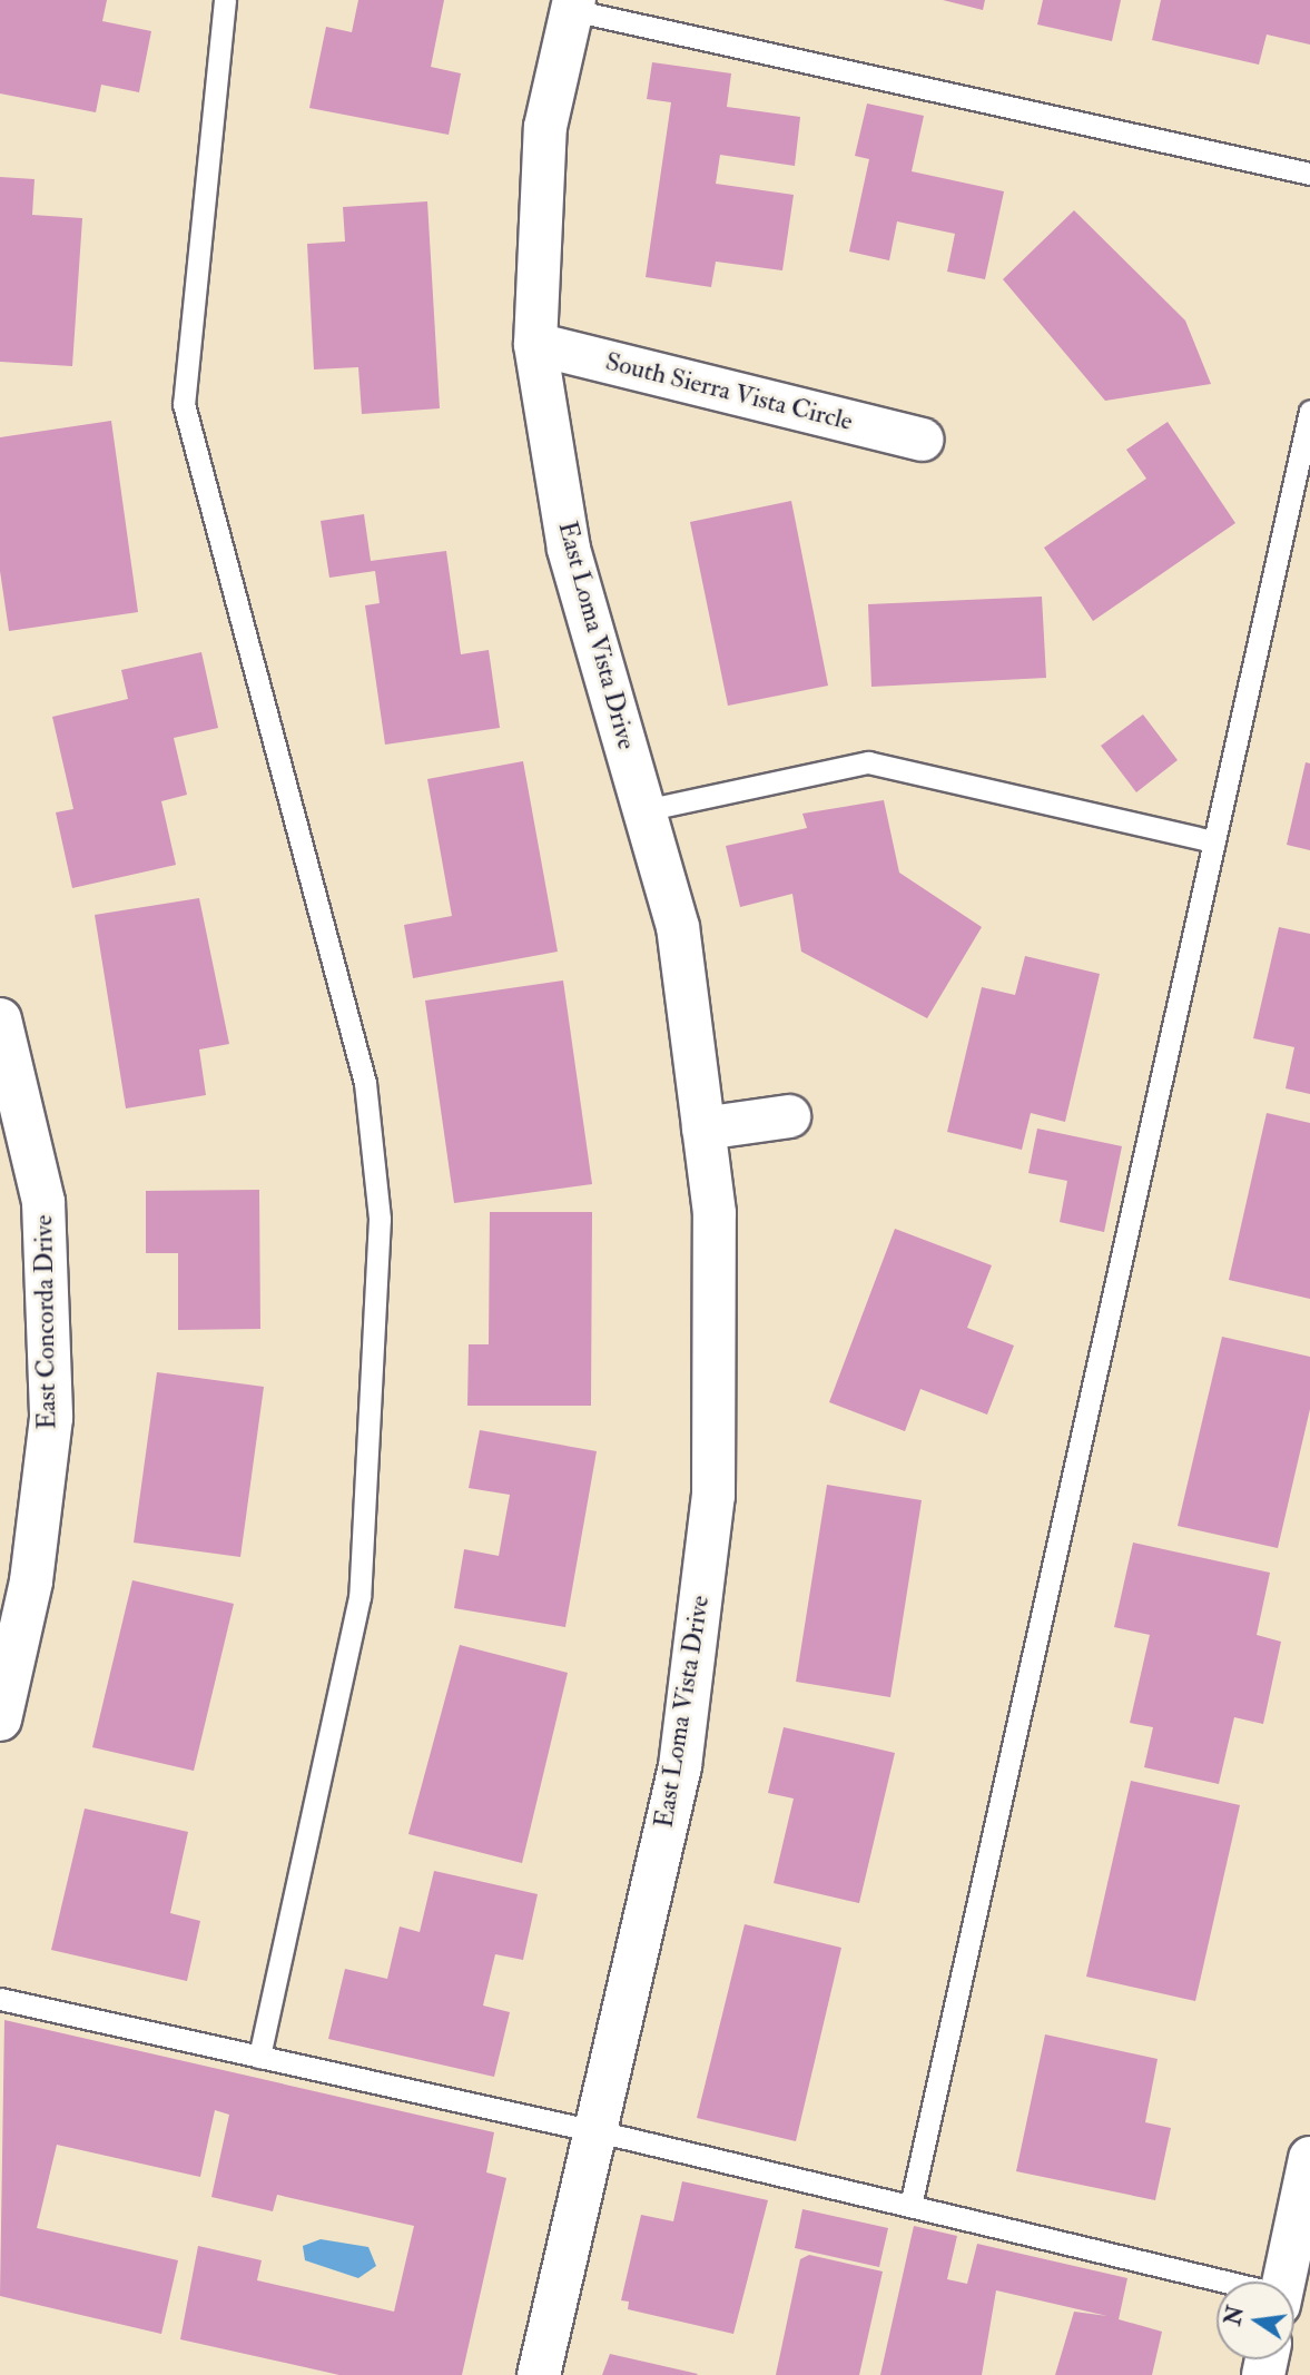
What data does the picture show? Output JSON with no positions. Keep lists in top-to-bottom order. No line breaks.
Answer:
{"streets":{"street":["South Sierra Vista Circle","East Loma Vista Drive","East Concorda Drive"]},"crossings":[["South Sierra Vista Circle","East Loma Vista Drive"]],"north":"left"}
